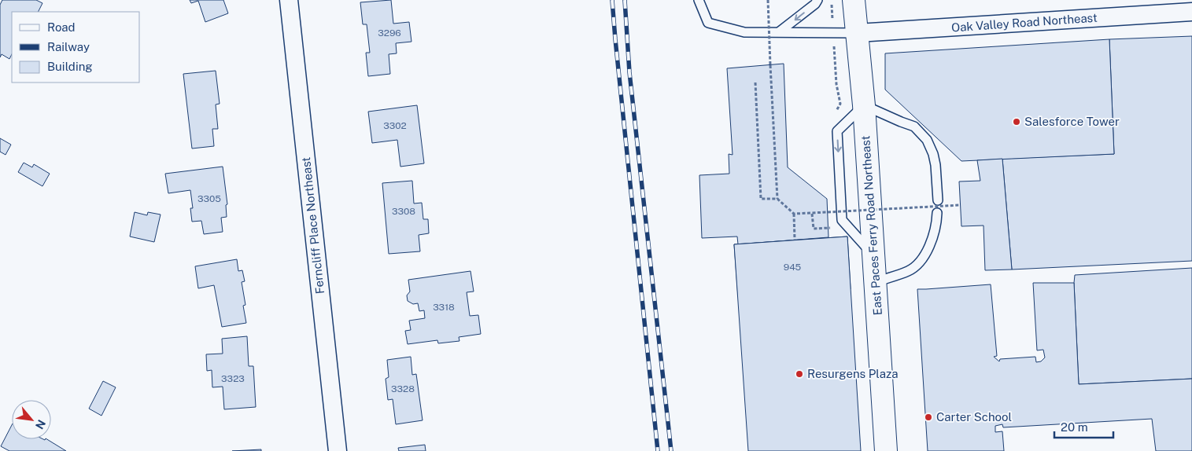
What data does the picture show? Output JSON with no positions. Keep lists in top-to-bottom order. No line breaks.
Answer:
{"streets":{"street":["Oak Valley Road Northeast","Ferncliff Place Northeast","East Paces Ferry Road Northeast"]},"crossings":[["Oak Valley Road Northeast","East Paces Ferry Road Northeast"]],"places":["Salesforce Tower","Resurgens Plaza","Carter School"],"house_numbers":["3296","3302","3305","3308","945","3318","3323","3328"],"legend":["Road","Railway","Building"],"scale_bar":"20 m","north":"bottom right"}
